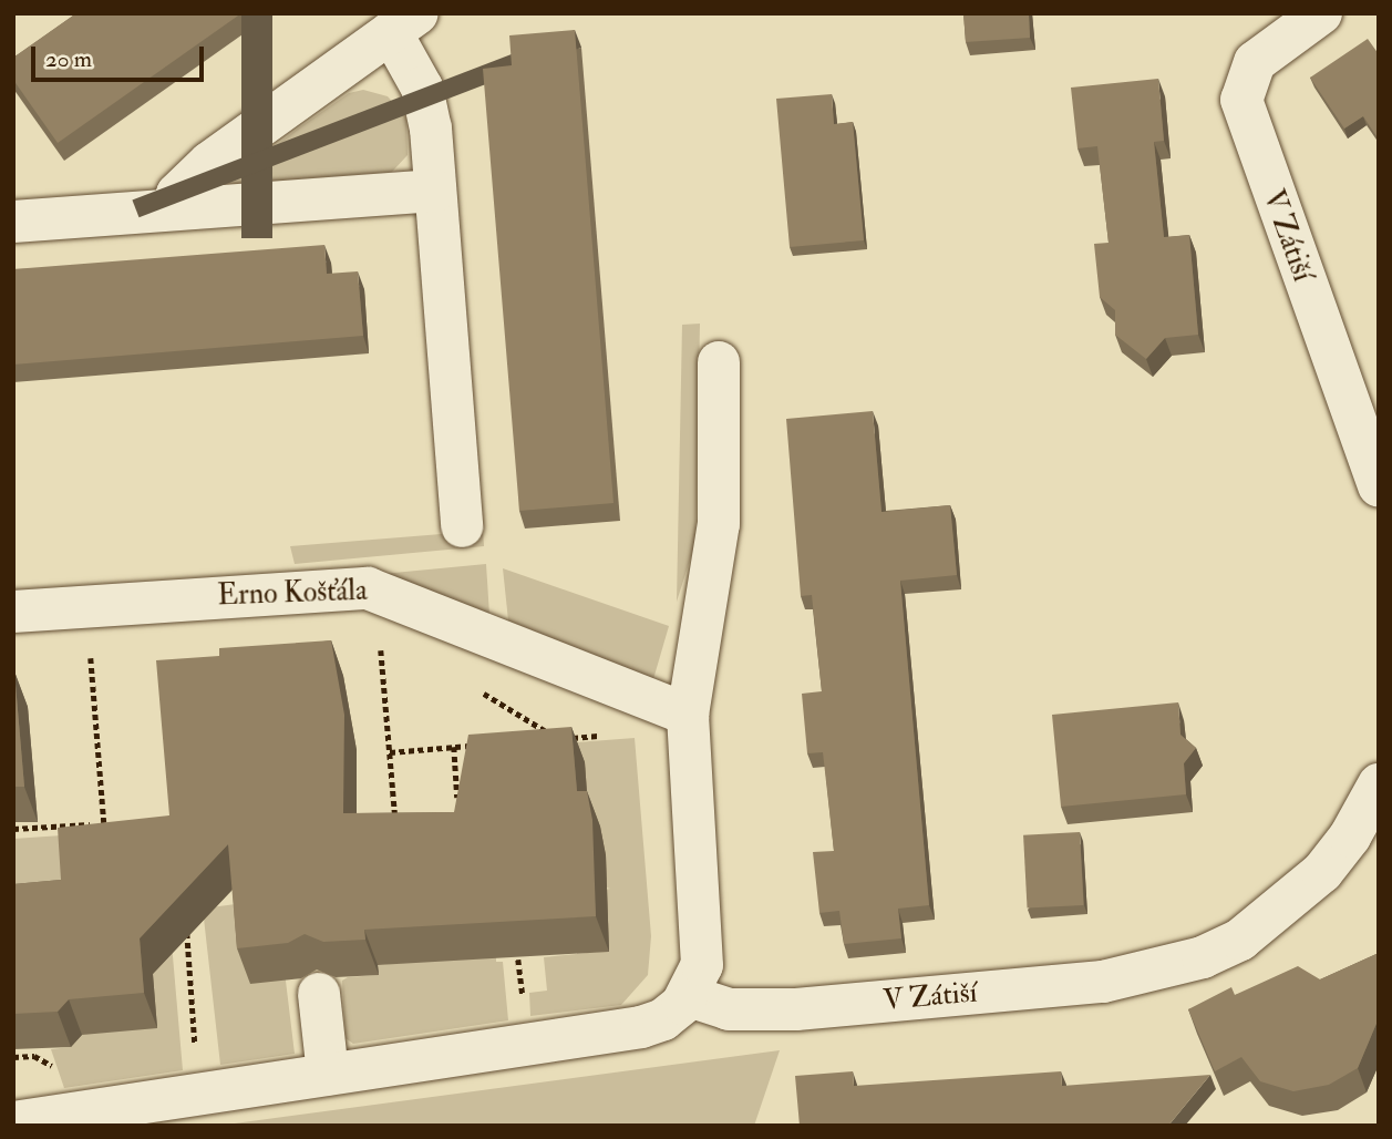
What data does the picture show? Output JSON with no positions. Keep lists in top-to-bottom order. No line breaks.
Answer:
{"streets":{"street":["V Zátiší","Erno Košťála"]},"scale_bar":"20 m"}
